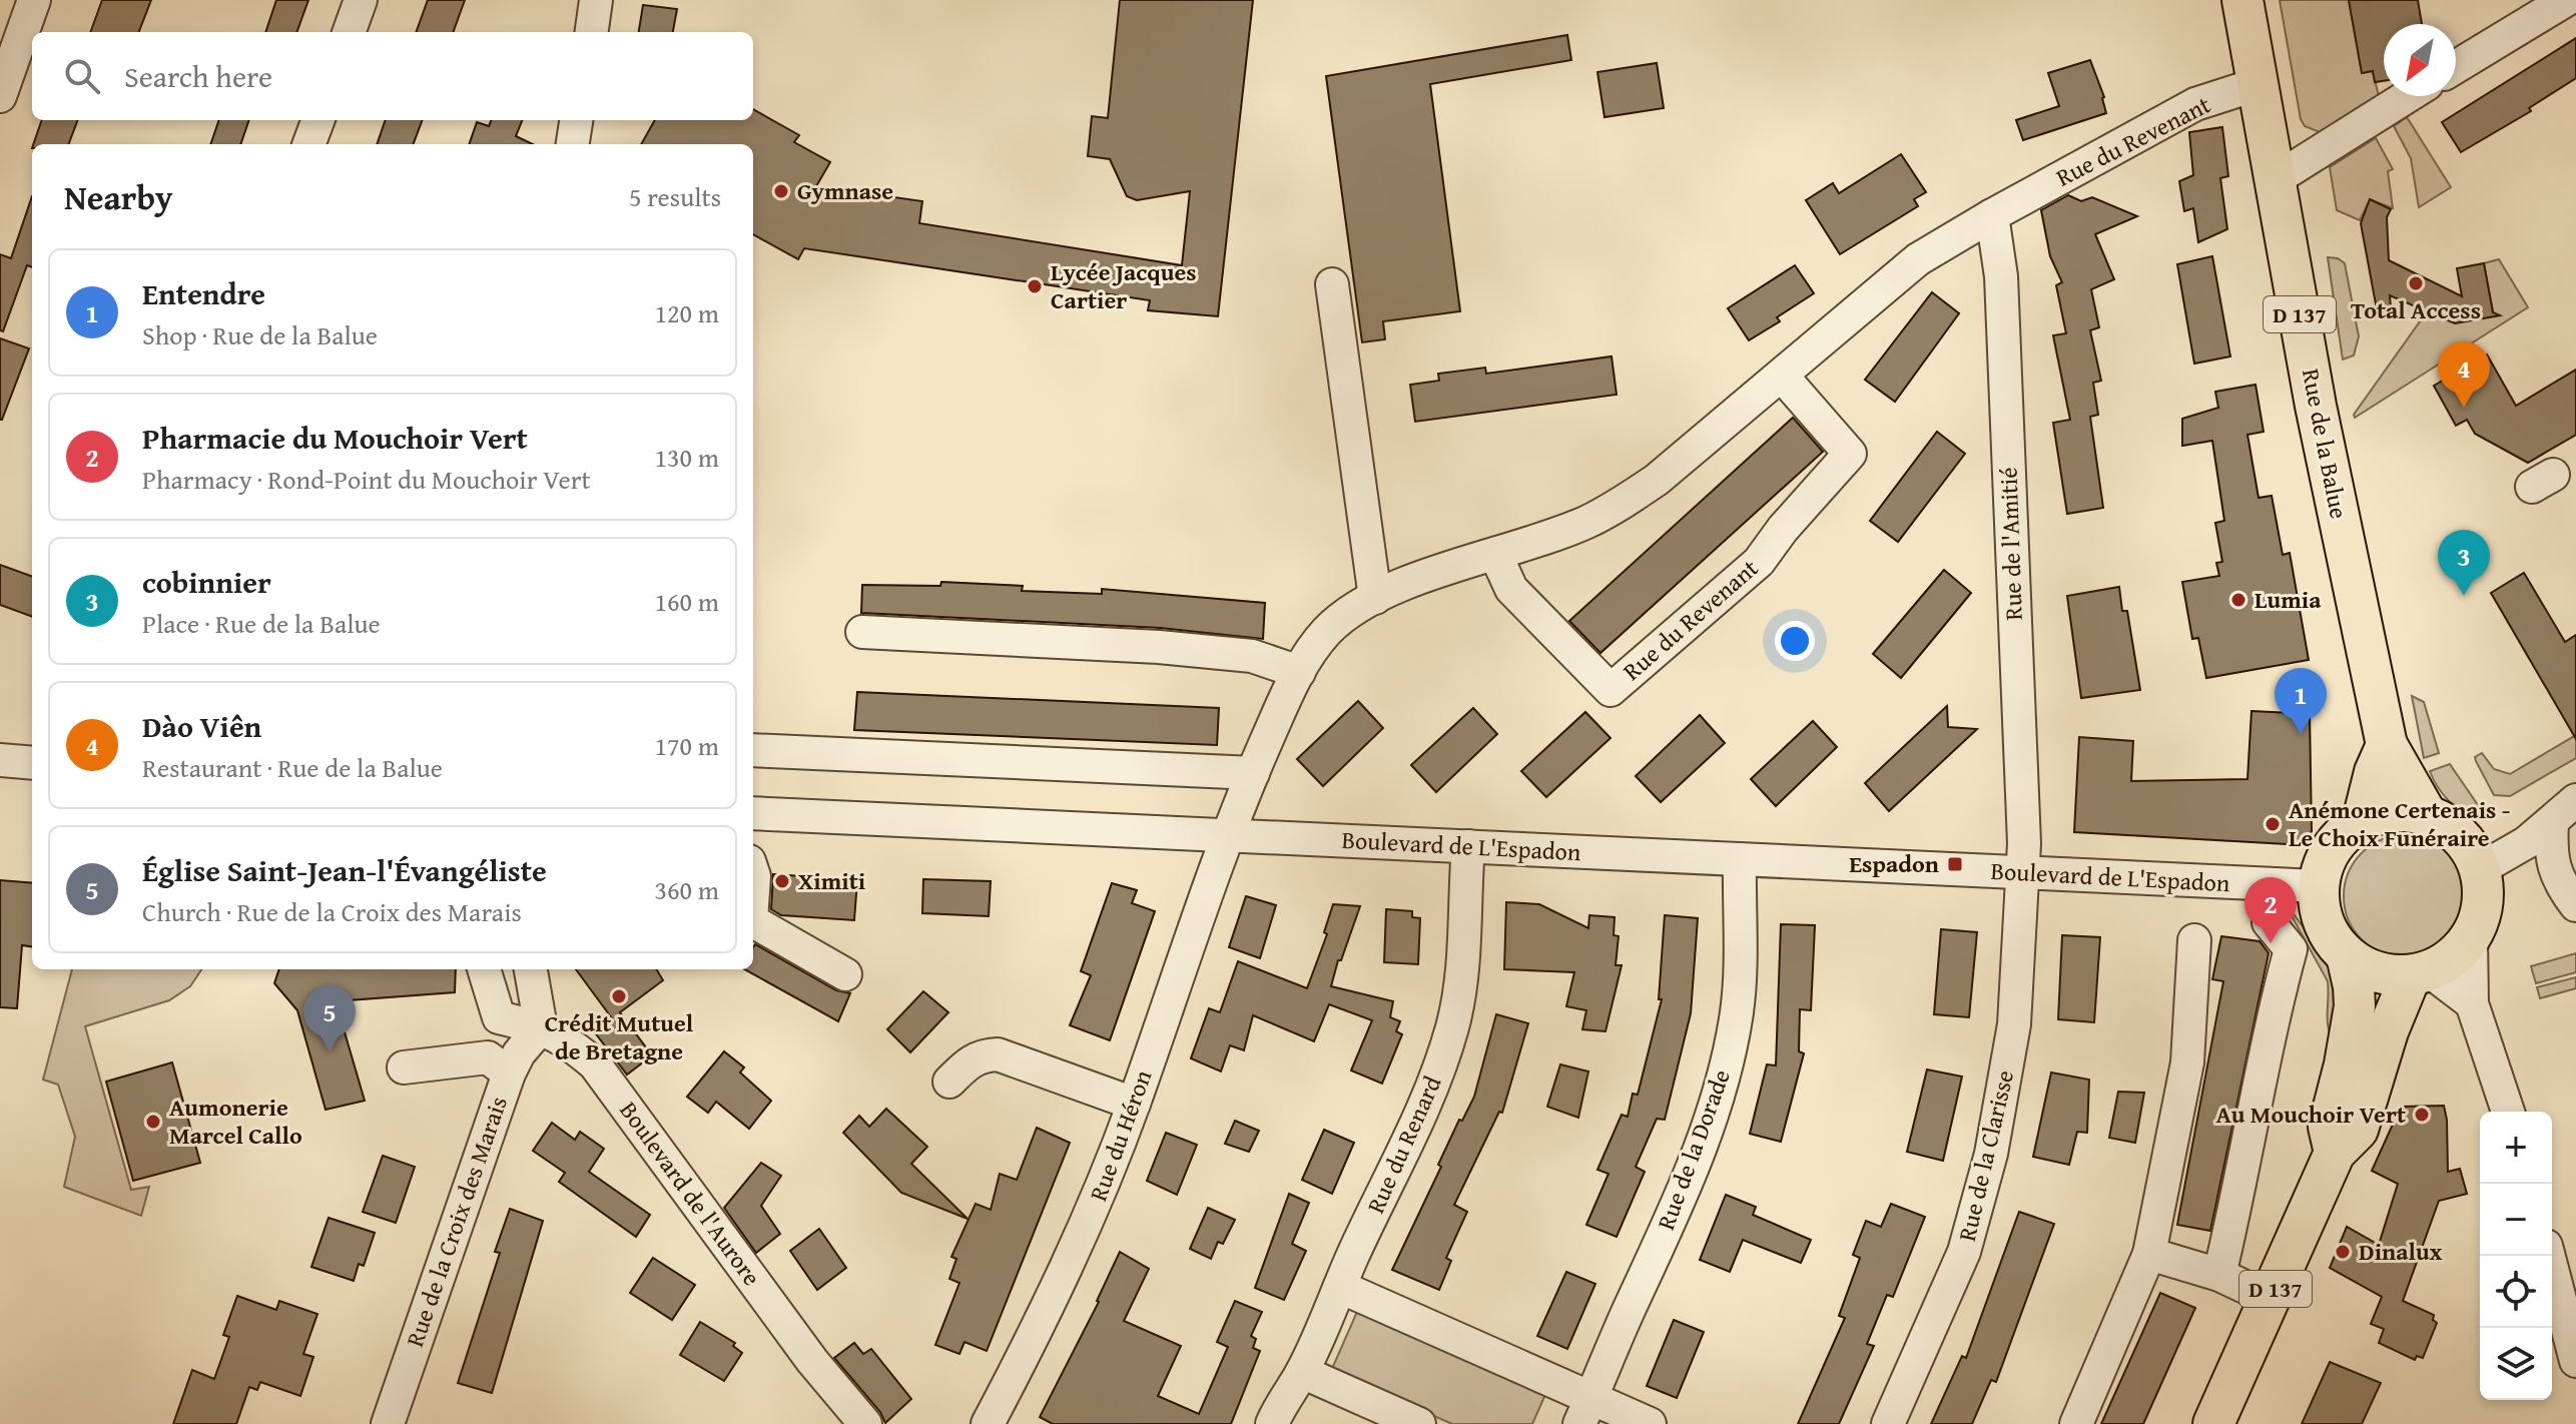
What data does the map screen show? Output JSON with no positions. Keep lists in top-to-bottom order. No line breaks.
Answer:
{"streets":{"main road":["D 137","Rue de la Balue"],"street":["Rue du Revenant","Rue de l'Amitié","Boulevard de L'Espadon","Rue du Héron","Rue du Renard","Rue de la Dorade","Rue de la Clarisse","Boulevard de l'Aurore","Rue de la Croix des Marais"]},"crossings":[["Rue du Revenant","Rue de la Balue"],["Rue du Revenant","Rue de l'Amitié"],["Rue du Revenant","Boulevard de L'Espadon"],["Rue du Revenant","Rue du Héron"],["D 137","Rue de la Balue"],["D 137","Boulevard de L'Espadon"],["Rue de la Balue","Boulevard de L'Espadon"],["Rue de l'Amitié","Boulevard de L'Espadon"],["Rue de l'Amitié","Rue de la Clarisse"],["Boulevard de L'Espadon","Rue du Héron"],["Boulevard de L'Espadon","Rue du Renard"],["Boulevard de L'Espadon","Rue de la Dorade"],["Boulevard de L'Espadon","Rue de la Clarisse"],["Boulevard de l'Aurore","Rue de la Croix des Marais"]],"places":{"other":["Gymnase","Total Access","Lycée Jacques Cartier","Lumia","Anémone Certenais - Le Choix Funéraire","Ximiti","Crédit Mutuel de Bretagne","Au Mouchoir Vert","Aumonerie Marcel Callo","Dinalux"],"transit":["Espadon"]},"north":"bottom left","page":{"search":"Search here","heading":["Nearby","5 results"],"list":[{"mark":"1","name":"Entendre","note":"Shop · Rue de la Balue","value":"120 m"},{"mark":"2","name":"Pharmacie du Mouchoir Vert","note":"Pharmacy · Rond-Point du Mouchoir Vert","value":"130 m"},{"mark":"3","name":"cobinnier","note":"Place · Rue de la Balue","value":"160 m"},{"mark":"4","name":"Dào Viên","note":"Restaurant · Rue de la Balue","value":"170 m"},{"mark":"5","name":"Église Saint-Jean-l'Évangéliste","note":"Church · Rue de la Croix des Marais","value":"360 m"}],"pins":["4","3","1","2","5"],"map_buttons":["+","−"]}}
